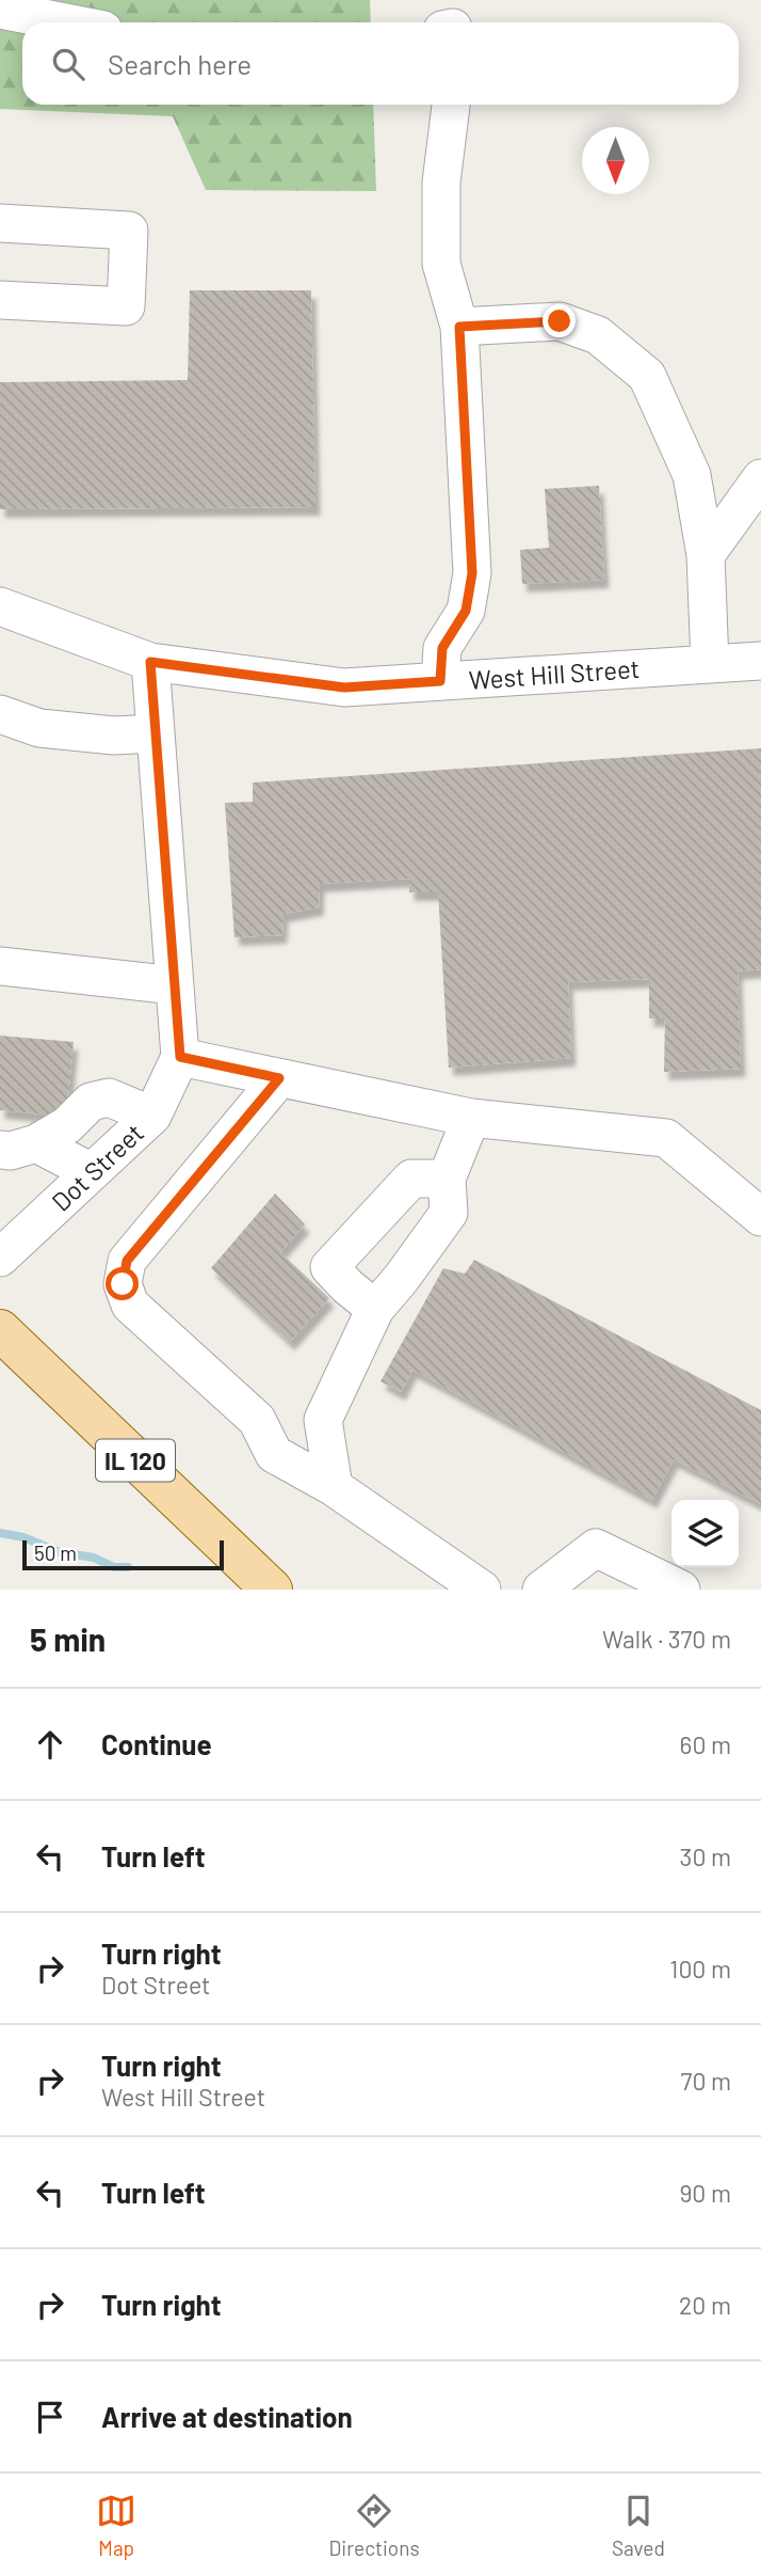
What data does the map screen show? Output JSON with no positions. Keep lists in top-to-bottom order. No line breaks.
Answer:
{"streets":{"main road":["IL 120"],"street":["West Hill Street","Dot Street"]},"crossings":[["West Hill Street","Dot Street"]],"scale_bar":"50 m","north":"bottom","page":{"search":"Search here","scale":"50 m","heading":["5 min","Walk · 370 m"],"list":[["Continue","60 m"],["Turn left","30 m"],["Turn right","Dot Street","100 m"],["Turn right","West Hill Street","70 m"],["Turn left","90 m"],["Turn right","20 m"],"Arrive at destination"],"nav":["Map","Directions","Saved"]}}
